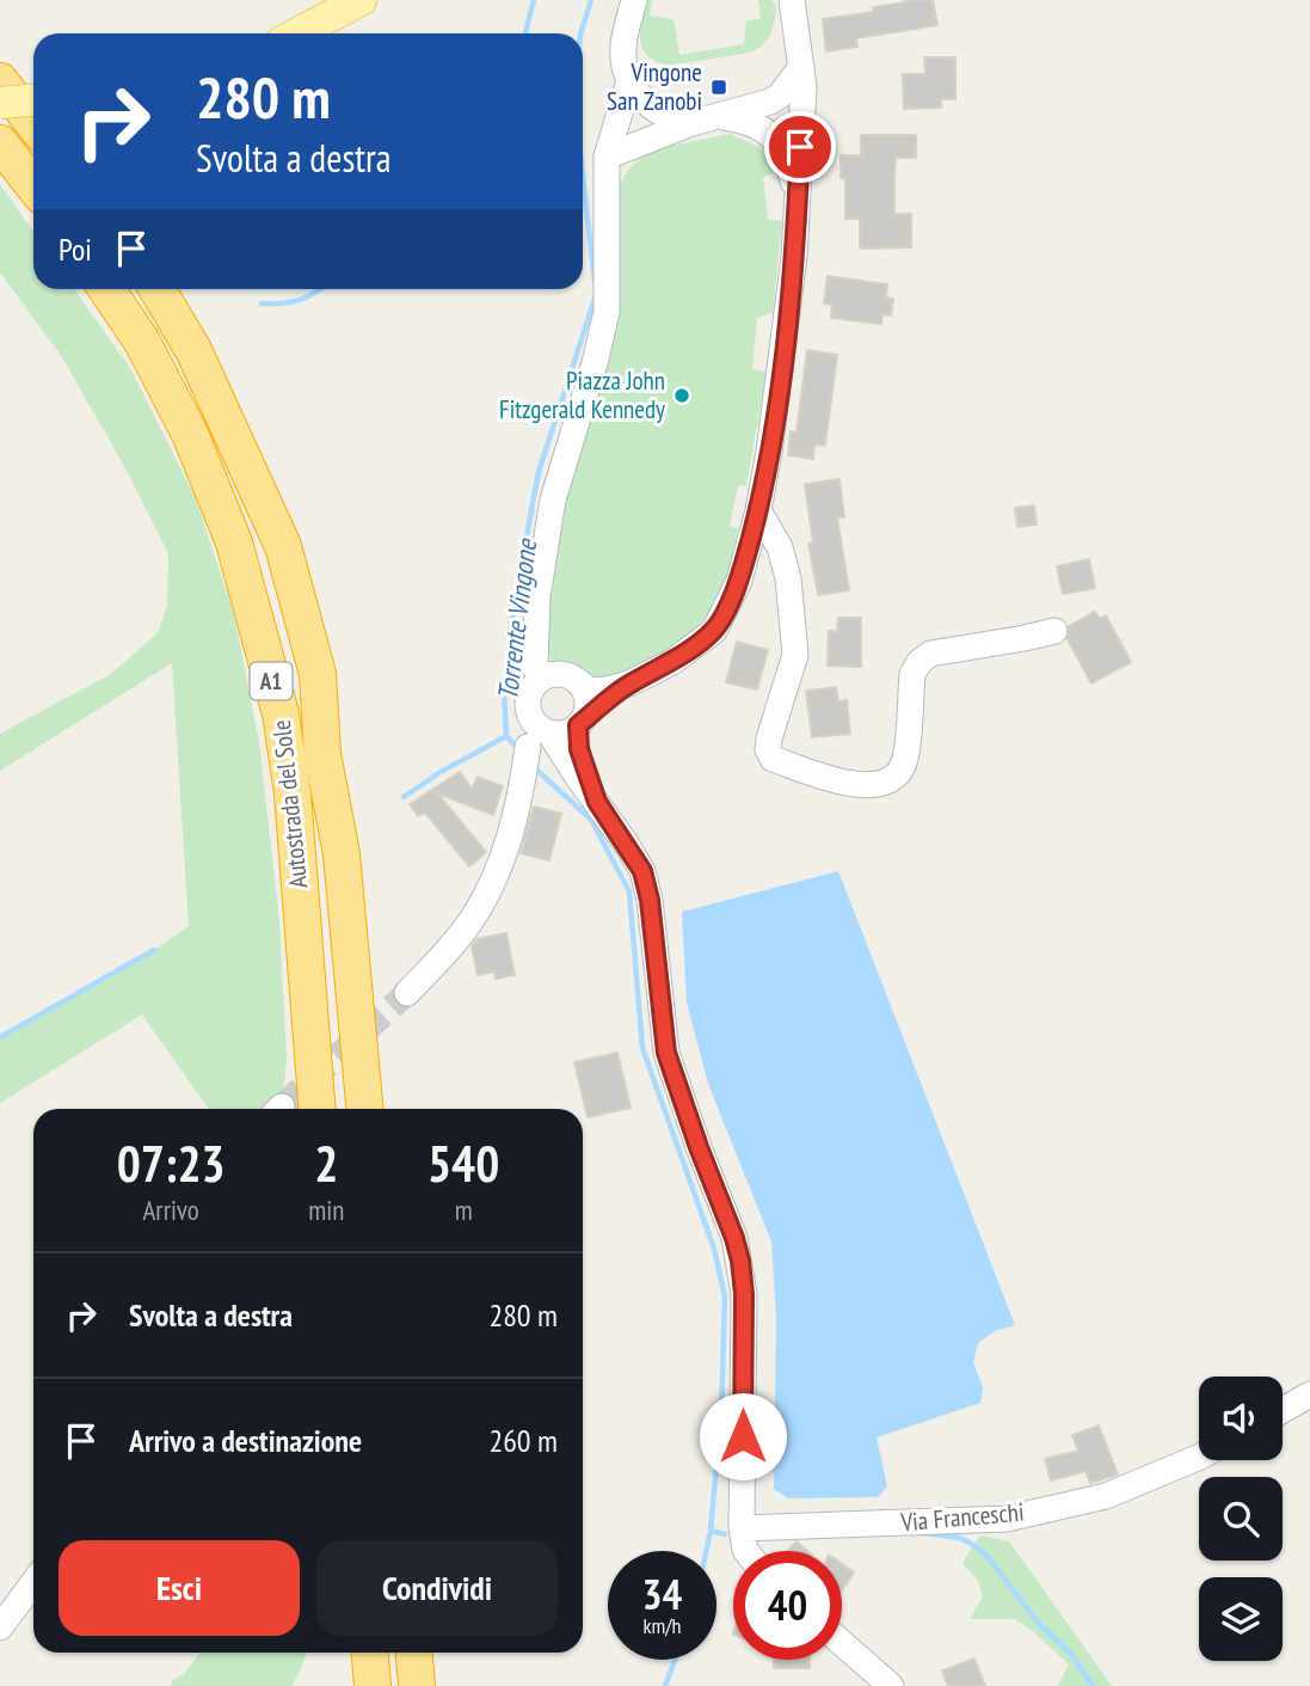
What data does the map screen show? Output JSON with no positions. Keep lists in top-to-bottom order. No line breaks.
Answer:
{"streets":{"highway":["A1","Autostrada del Sole"],"street":["Via Franceschi"]},"water":["Torrente Vingone"],"places":{"transit":["Vingone San Zanobi"],"other":["Piazza John Fitzgerald Kennedy"]},"page":{"turn":["280 m","Svolta a destra"],"then":"Poi","eta":["07:23","Arrivo","2","min","540","m"],"list":[{"name":"Svolta a destra","value":"280 m"},{"name":"Arrivo a destinazione","value":"260 m"}],"buttons":["Esci","Condividi"],"speed":"34 km/h","limit":"40"}}
